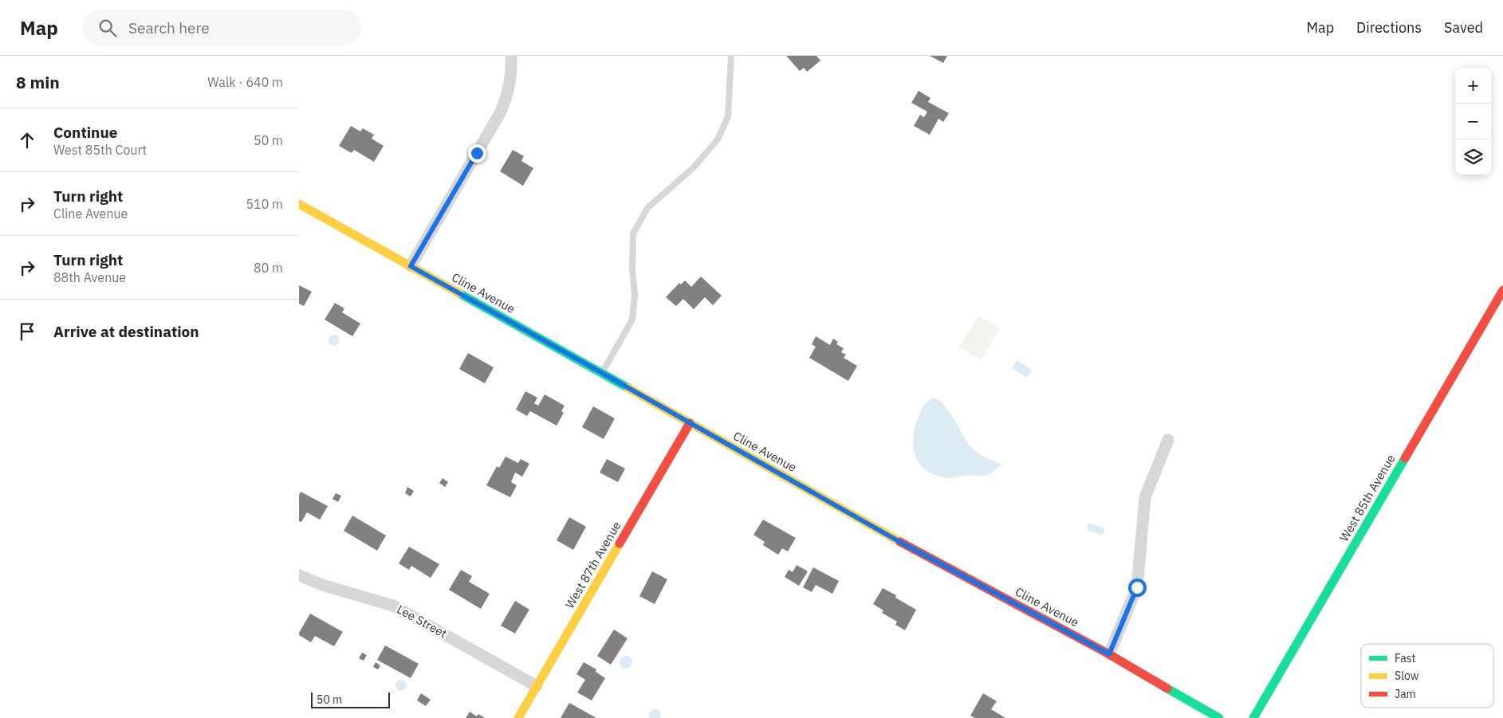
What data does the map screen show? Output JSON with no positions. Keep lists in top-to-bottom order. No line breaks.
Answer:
{"streets":{"street":["Cline Avenue","West 85th Avenue","West 87th Avenue","Lee Street"]},"crossings":[["Cline Avenue","West 87th Avenue"],["West 87th Avenue","Lee Street"]],"legend":["Fast","Slow","Jam"],"scale_bar":"50 m","page":{"header":"Map","search":"Search here","nav":["Map","Directions","Saved"],"heading":["8 min","Walk · 640 m"],"map_buttons":["+","−"],"list":[["Continue","West 85th Court","50 m"],["Turn right","Cline Avenue","510 m"],["Turn right","88th Avenue","80 m"],"Arrive at destination"],"scale":"50 m"}}
